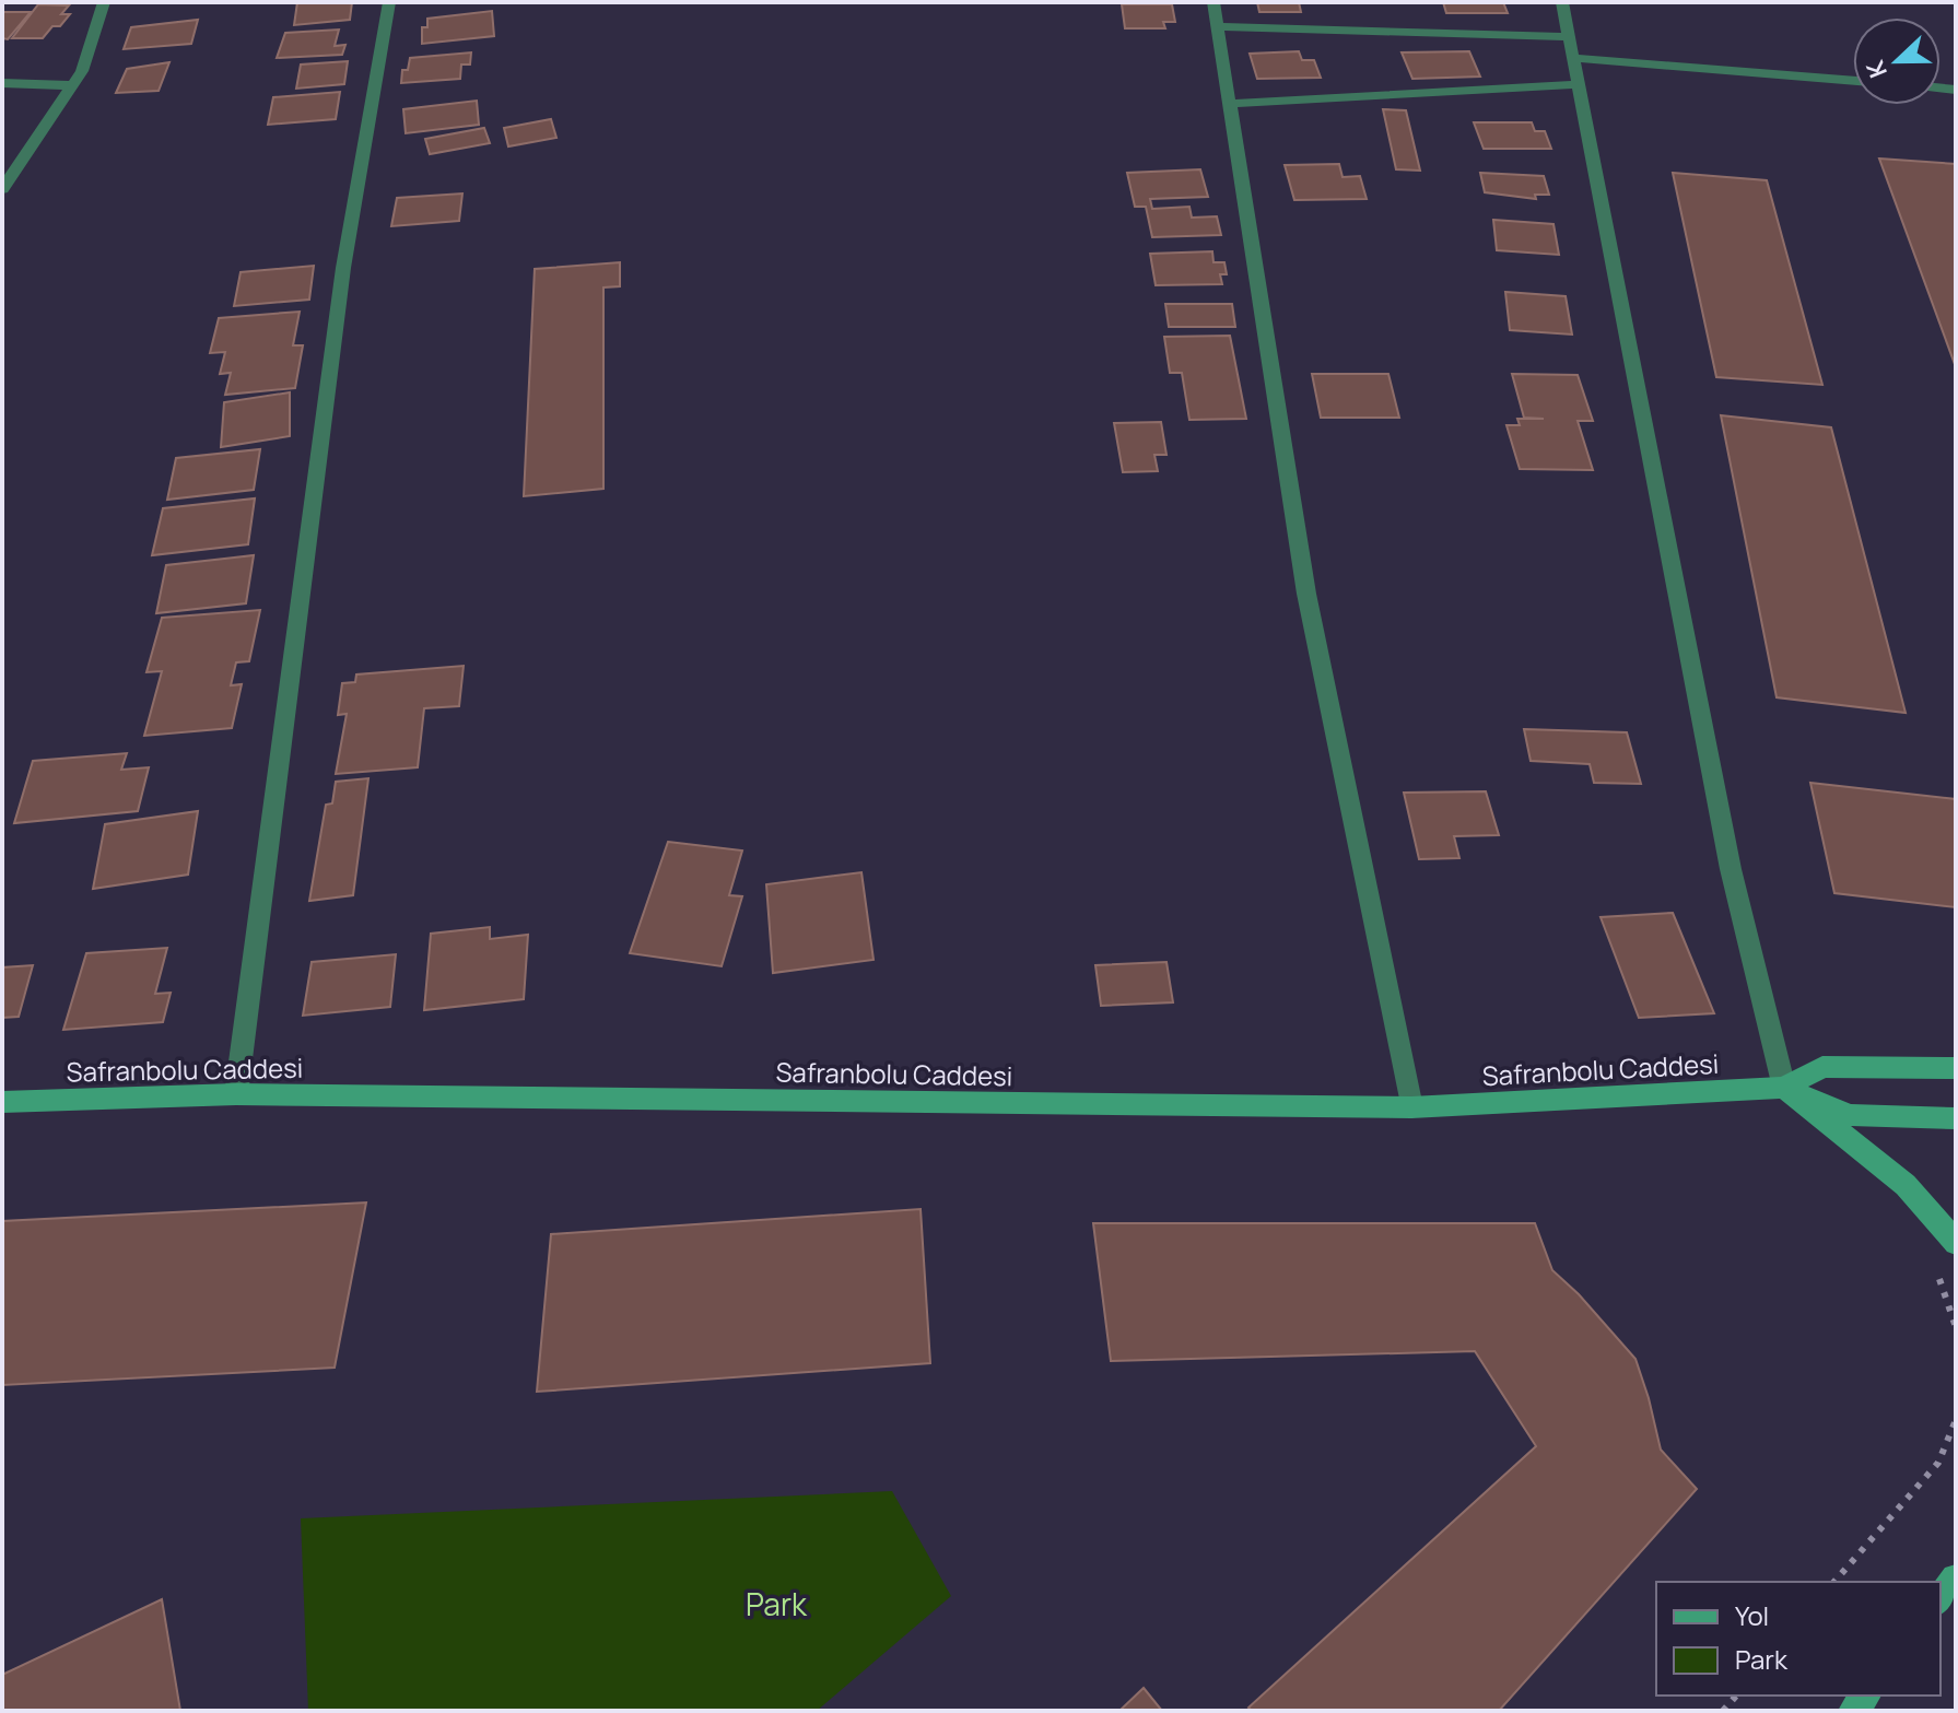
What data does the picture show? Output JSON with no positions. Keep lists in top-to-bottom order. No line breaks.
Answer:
{"streets":{"street":["Safranbolu Caddesi"]},"parks":["Park"],"legend":["Yol","Park"],"north":"left"}
